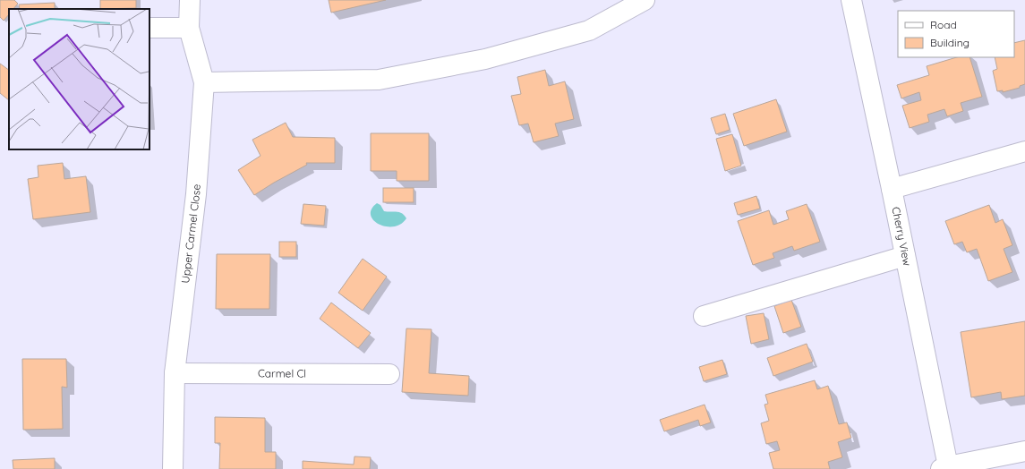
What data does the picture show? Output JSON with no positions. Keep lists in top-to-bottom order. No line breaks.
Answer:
{"streets":{"street":["Upper Carmel Close","Cherry View","Carmel Cl"]},"crossings":[["Upper Carmel Close","Carmel Cl"]],"legend":["Road","Building"]}
